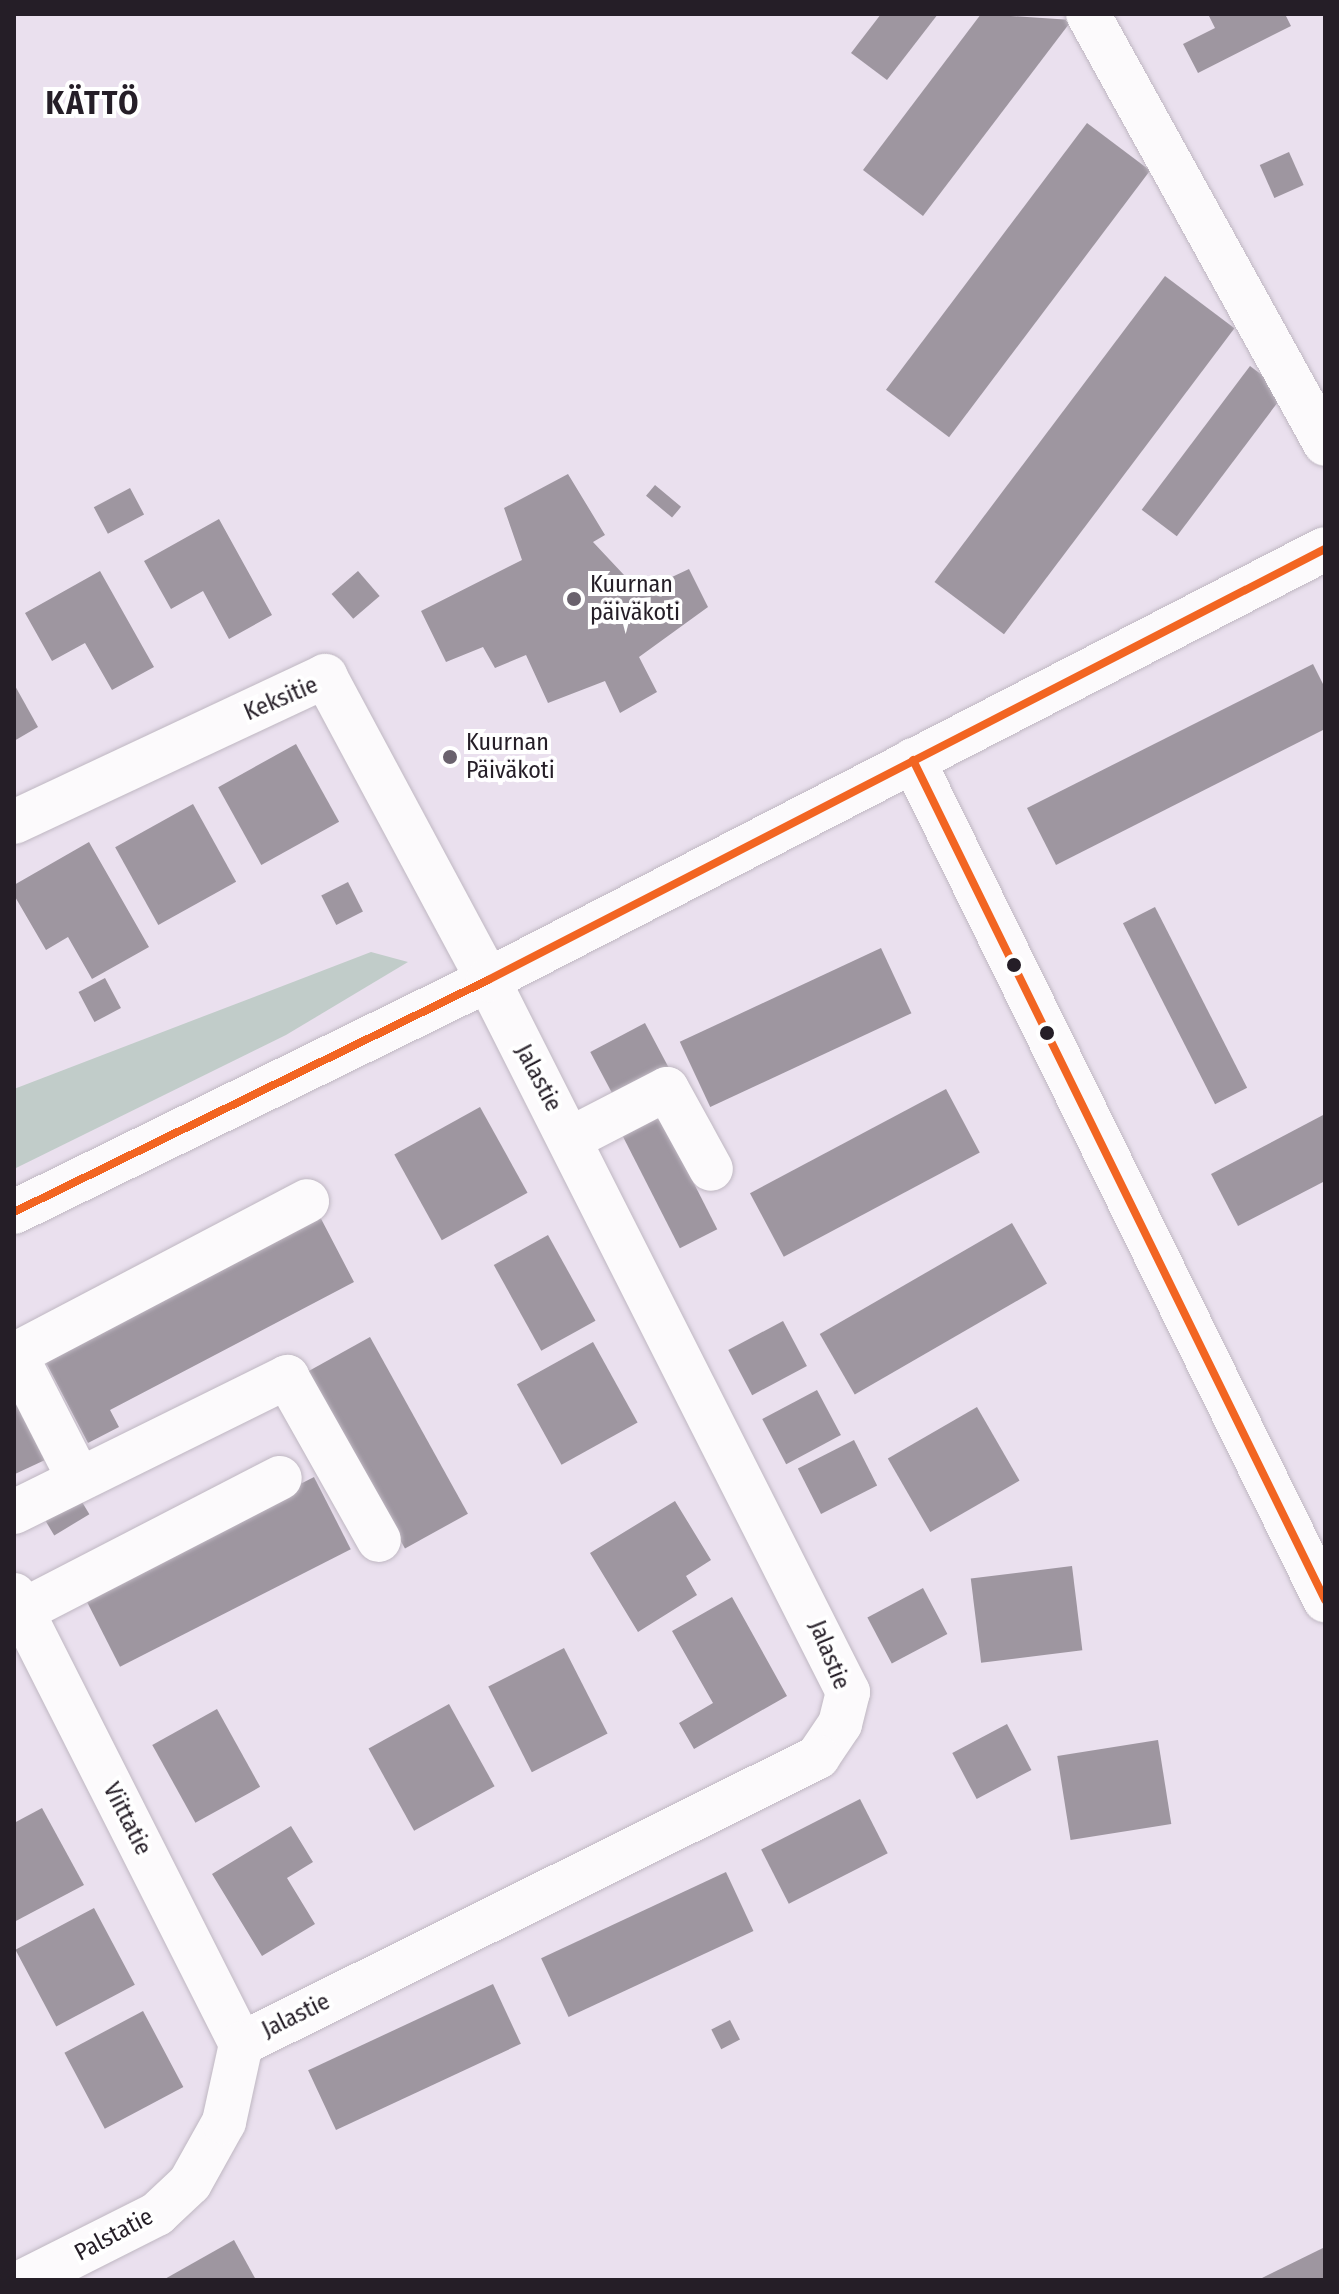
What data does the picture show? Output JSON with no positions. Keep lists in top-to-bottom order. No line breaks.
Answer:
{"streets":{"street":["Keksitie","Jalastie","Viittatie","Palstatie"]},"crossings":[["Keksitie","Jalastie"],["Jalastie","Viittatie"],["Jalastie","Palstatie"],["Viittatie","Palstatie"]],"districts":["KÄTTÖ"],"places":["Kuurnan päiväkoti","Kuurnan Päiväkoti"]}
